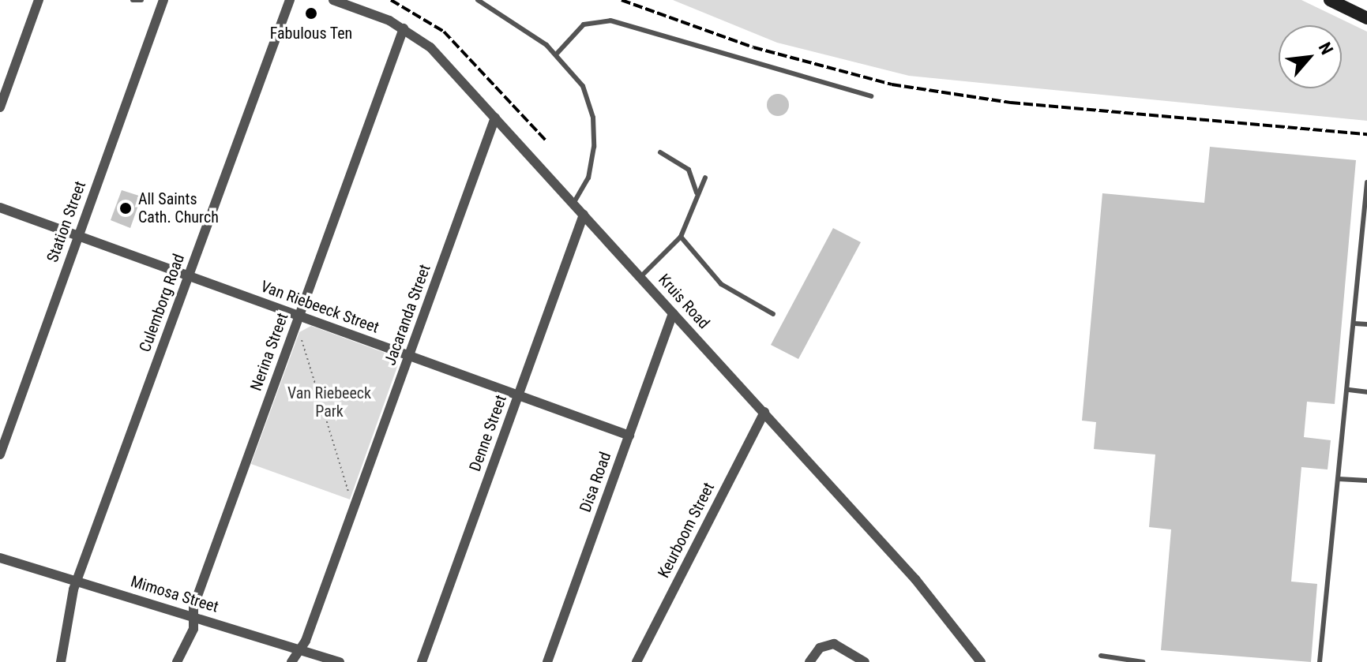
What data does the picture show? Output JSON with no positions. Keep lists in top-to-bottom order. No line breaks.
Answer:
{"streets":{"street":["Station Street","Kruis Road","Culemborg Road","Van Riebeeck Street","Jacaranda Street","Nerina Street","Denne Street","Disa Road","Keurboom Street","Mimosa Street"]},"crossings":[["Station Street","Van Riebeeck Street"],["Kruis Road","Jacaranda Street"],["Kruis Road","Nerina Street"],["Kruis Road","Denne Street"],["Kruis Road","Disa Road"],["Kruis Road","Keurboom Street"],["Culemborg Road","Van Riebeeck Street"],["Culemborg Road","Mimosa Street"],["Van Riebeeck Street","Jacaranda Street"],["Van Riebeeck Street","Nerina Street"],["Van Riebeeck Street","Denne Street"],["Van Riebeeck Street","Disa Road"],["Jacaranda Street","Mimosa Street"],["Nerina Street","Mimosa Street"]],"parks":["Van Riebeeck Park"],"places":["Fabulous Ten","All Saints Cath. Church"],"north":"top right"}
